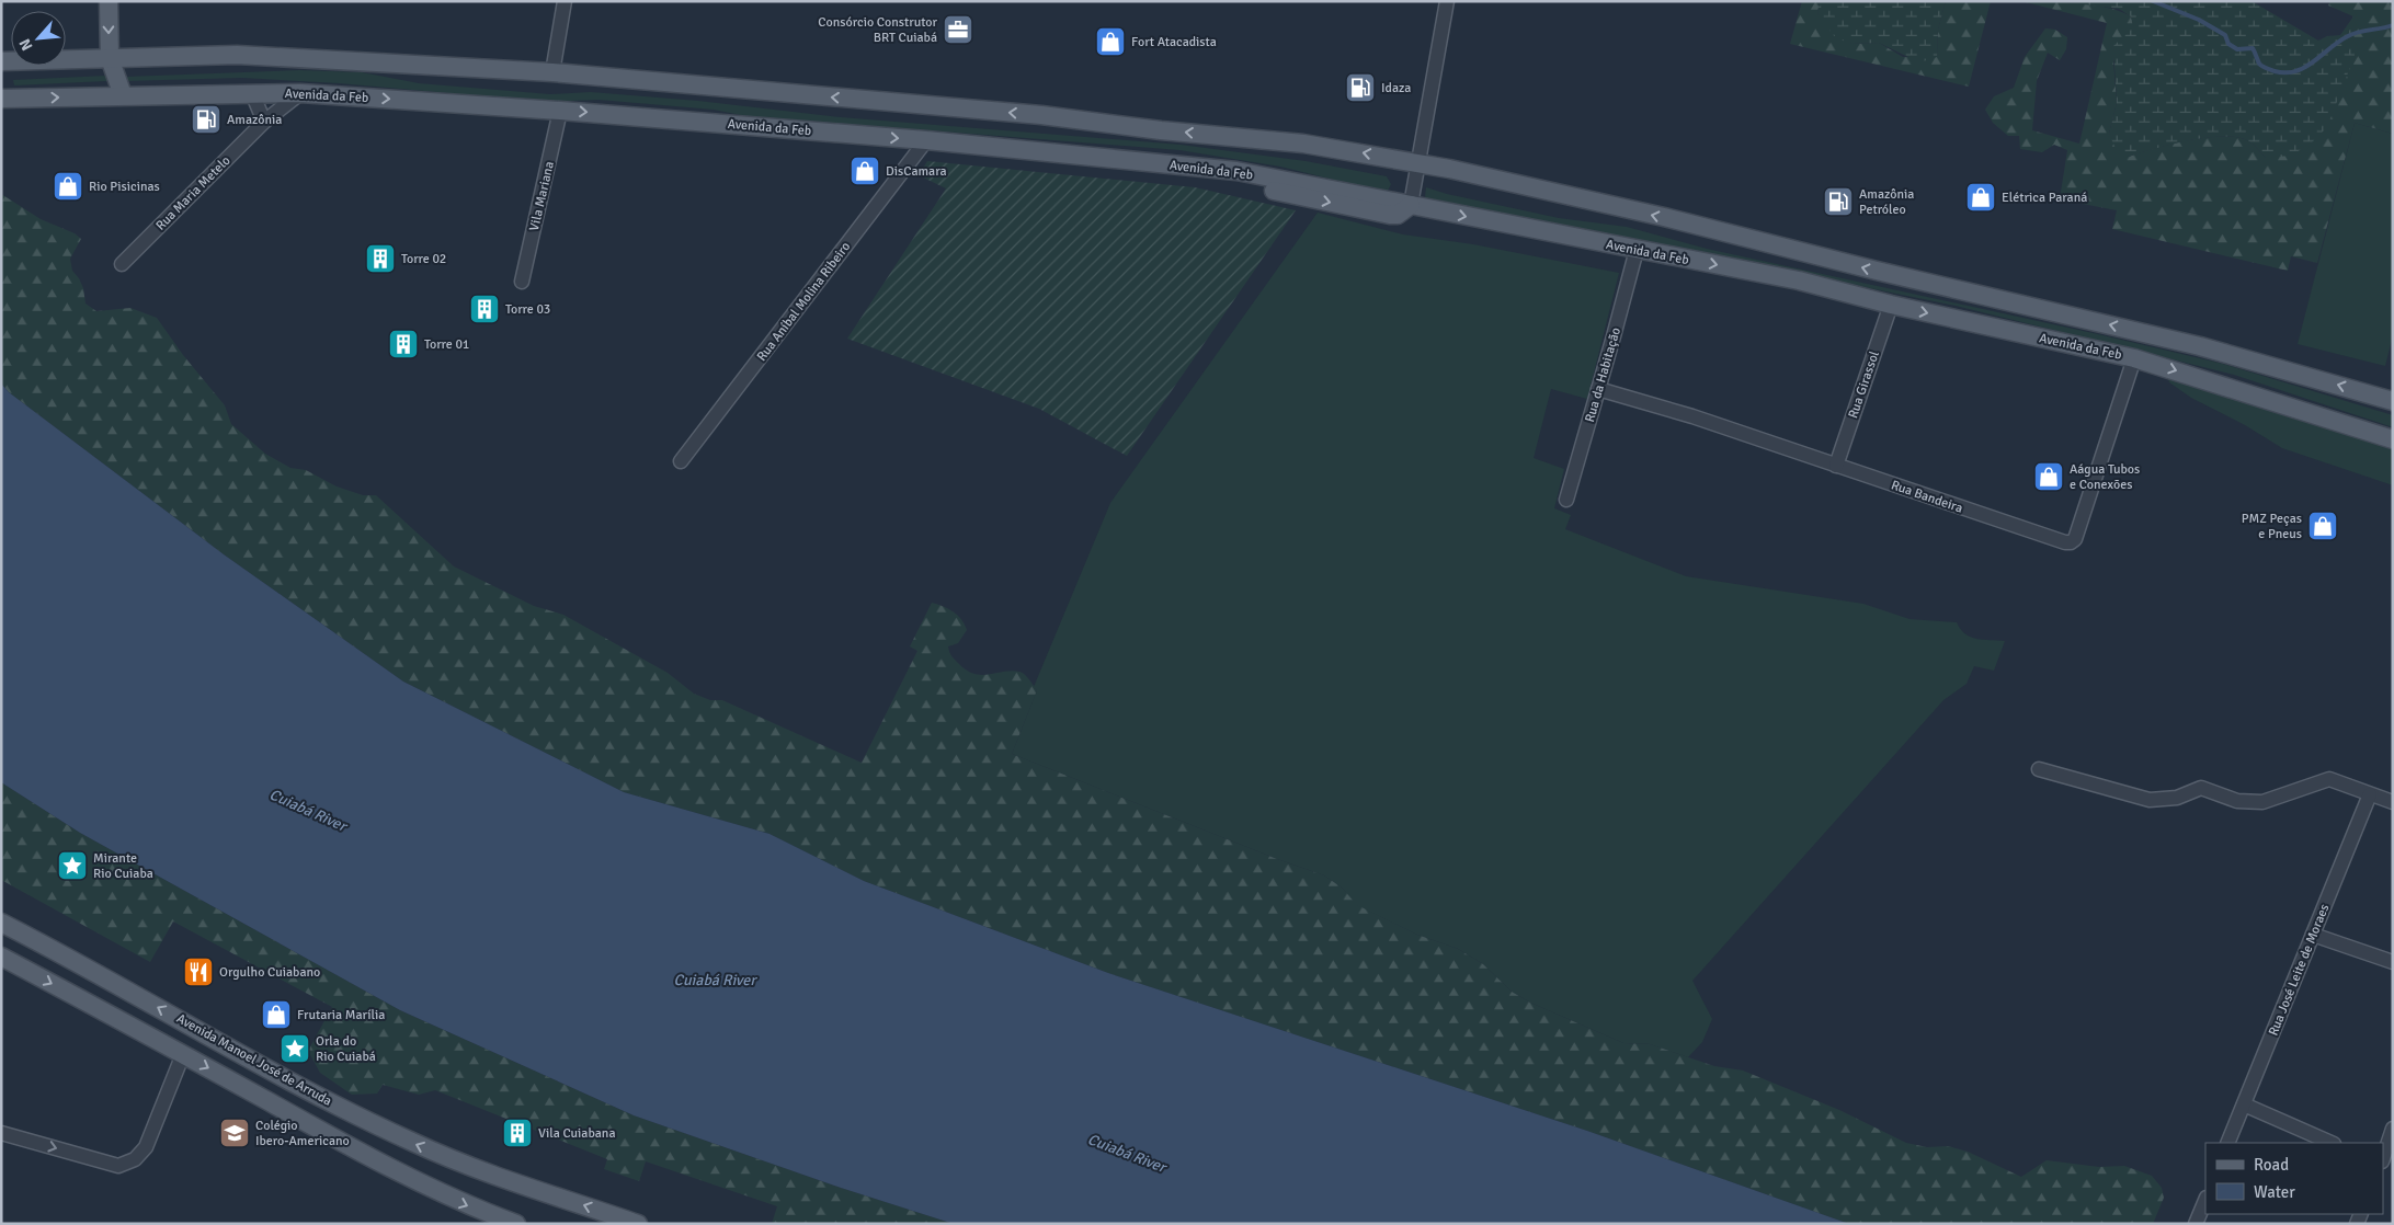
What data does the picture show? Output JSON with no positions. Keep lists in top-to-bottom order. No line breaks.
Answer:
{"streets":{"main road":["Avenida da Feb","Avenida Manoel José de Arruda"],"street":["Rua Maria Metelo","Vila Mariana","Rua Aníbal Molina Ribeiro","Rua da Habitação","Rua Girassol","Rua Bandeira","Rua José Leite de Moraes"]},"crossings":[["Avenida da Feb","Rua Maria Metelo"],["Avenida da Feb","Vila Mariana"],["Avenida da Feb","Rua Aníbal Molina Ribeiro"],["Avenida da Feb","Rua da Habitação"],["Avenida da Feb","Rua Girassol"],["Avenida da Feb","Rua Bandeira"],["Rua da Habitação","Rua Bandeira"],["Rua Girassol","Rua Bandeira"]],"water":["Cuiabá River"],"places":{"office":["Consórcio Construtor BRT Cuiabá"],"shop":["Fort Atacadista","DisCamara","Rio Pisicinas","Elétrica Paraná","Aágua Tubos e Conexões","PMZ Peças e Pneus","Frutaria Marília"],"fuel station":["Idaza","Amazônia","Amazônia Petróleo"],"building":["Torre 02","Torre 03","Torre 01","Vila Cuiabana"],"place":["Mirante Rio Cuiaba","Orla do Rio Cuiabá"],"restaurant":["Orgulho Cuiabano"],"school or university":["Colégio Ibero-Americano"]},"legend":["Road","Water"],"north":"bottom left"}
